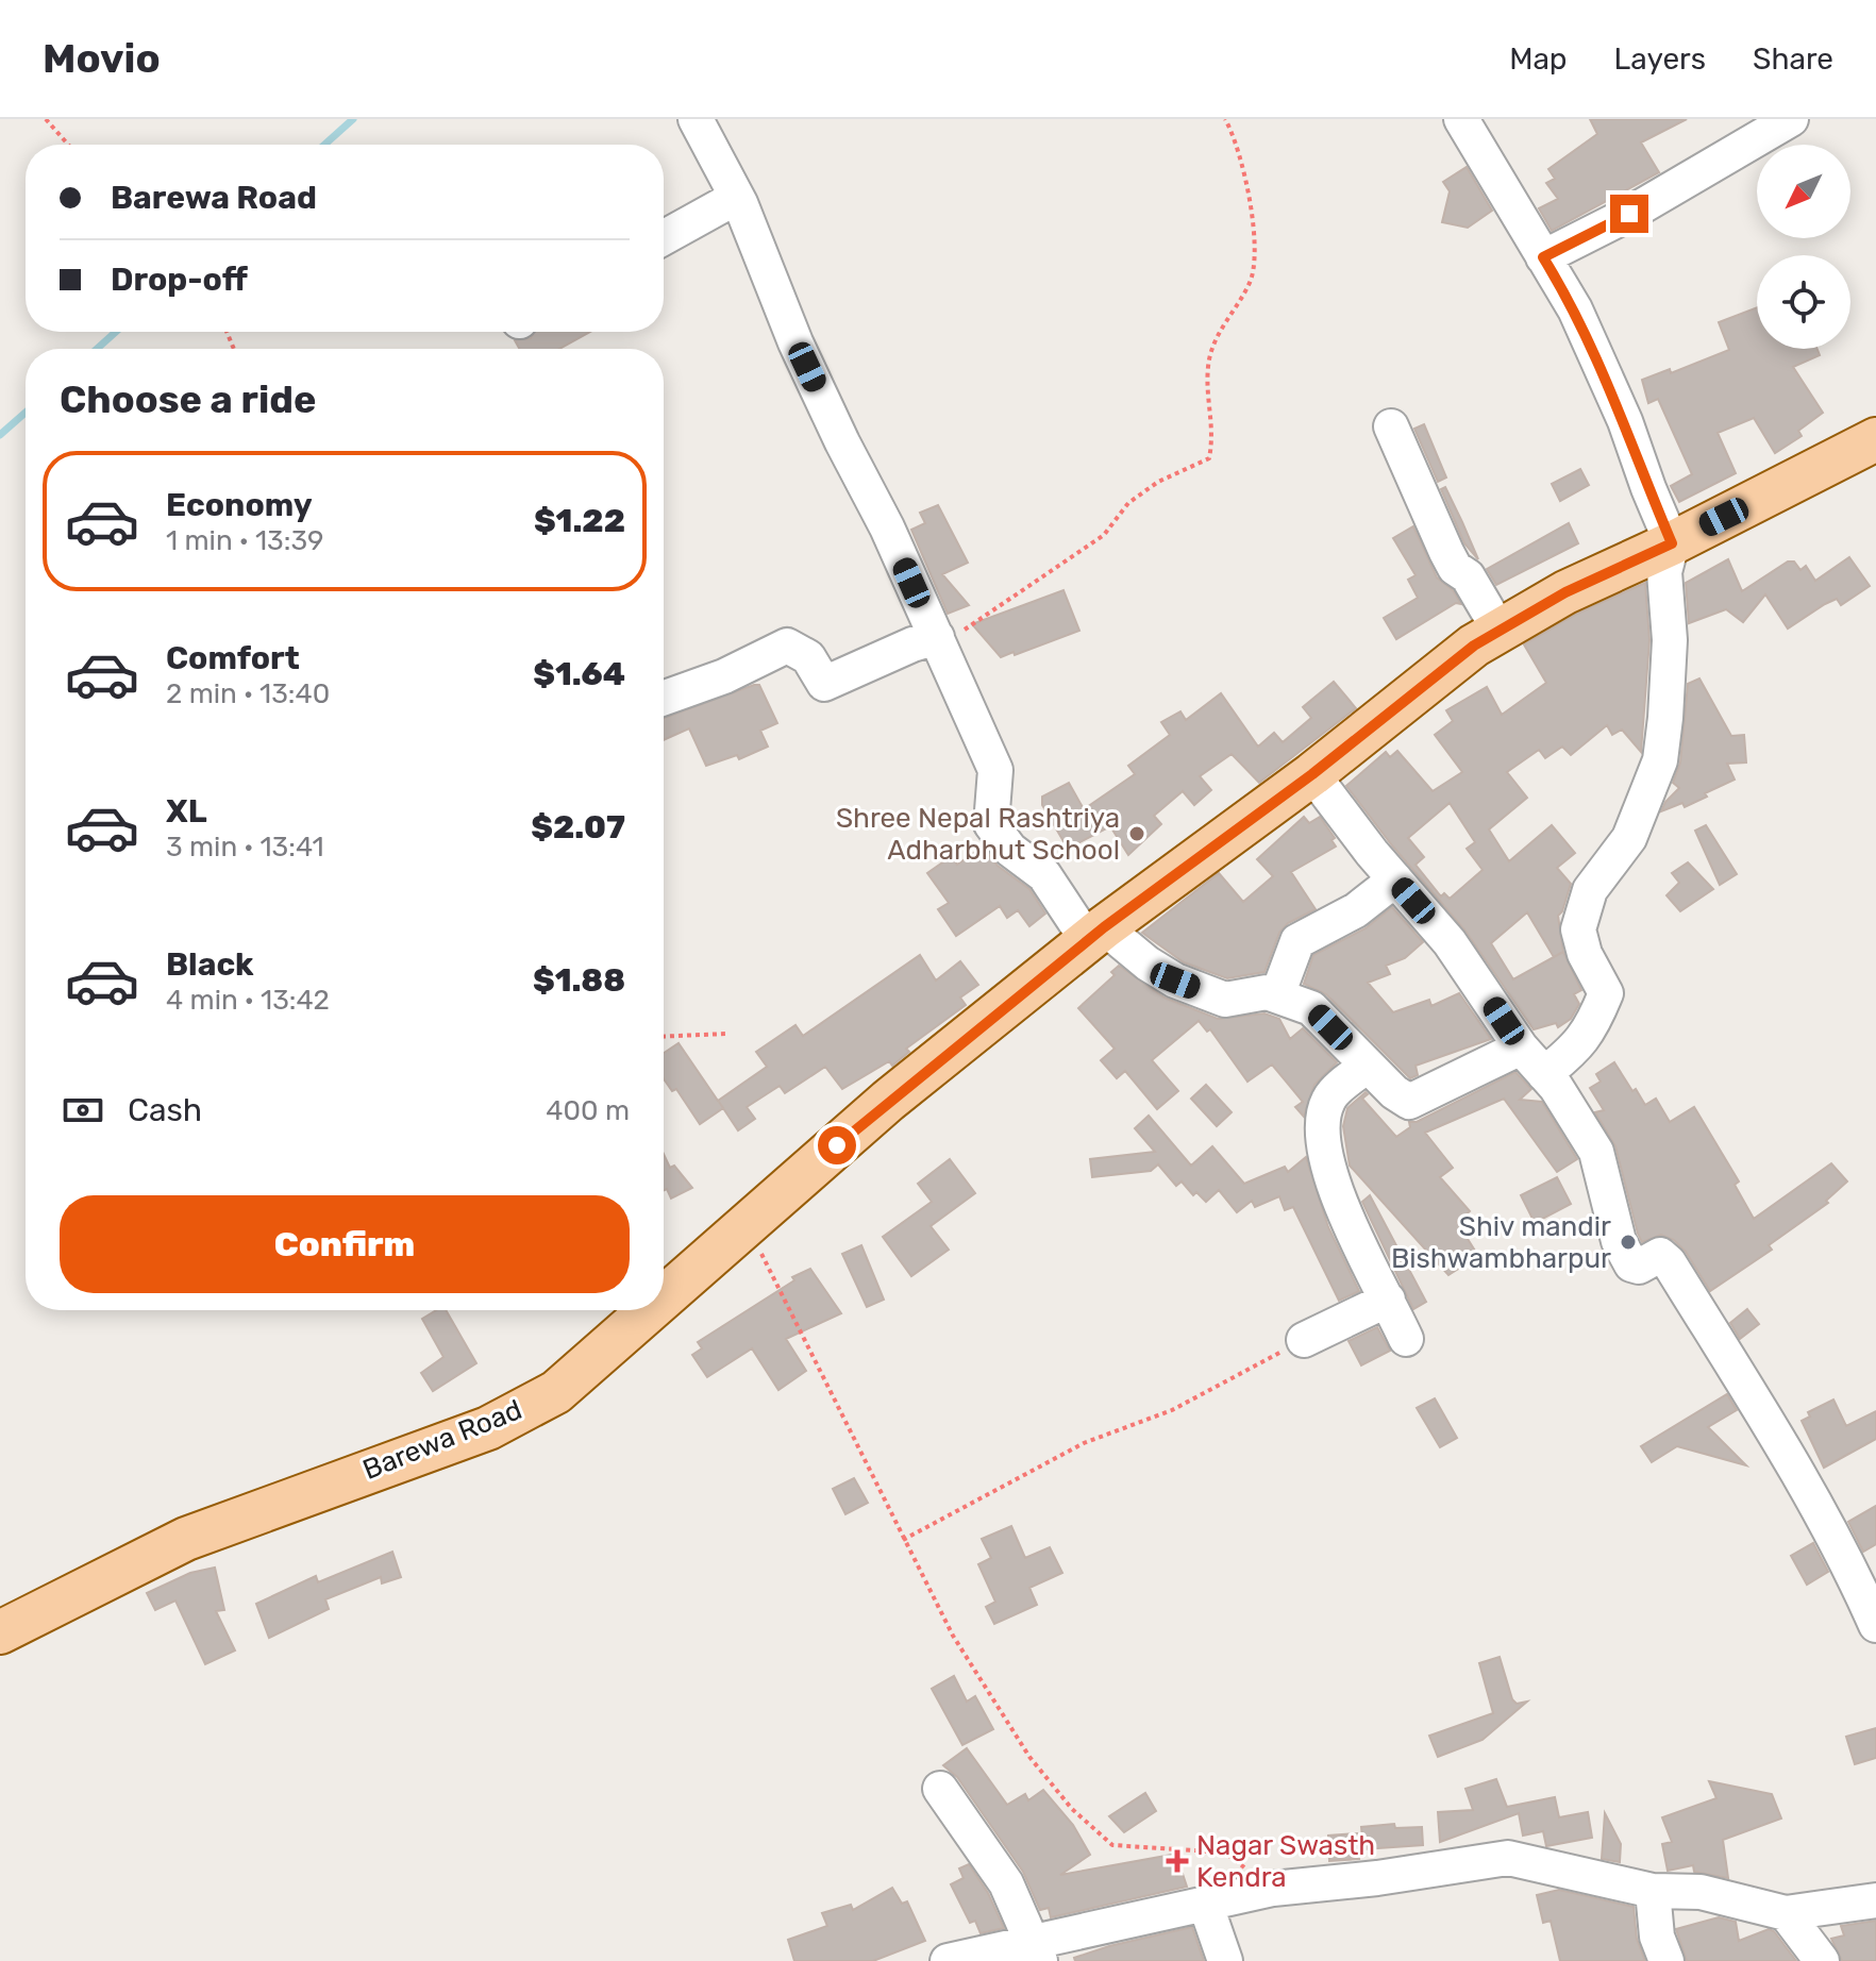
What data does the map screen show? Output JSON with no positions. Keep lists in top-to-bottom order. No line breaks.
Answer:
{"streets":{"main road":["Barewa Road"]},"places":{"other":["Shree Nepal Rashtriya Adharbhut School","Shiv mandir Bishwambharpur"],"health":["Nagar Swasth Kendra"]},"north":"bottom left","page":{"header":"Movio","nav":["Map","Layers","Share"],"banner":["Barewa Road","Drop-off"],"heading":"Choose a ride","list":[{"name":"Economy","note":"1 min · 13:39","value":"$1.22"},{"name":"Comfort","note":"2 min · 13:40","value":"$1.64"},{"name":"XL","note":"3 min · 13:41","value":"$2.07"},{"name":"Black","note":"4 min · 13:42","value":"$1.88"}],"pay":["Cash","400 m"],"buttons":"Confirm"}}
